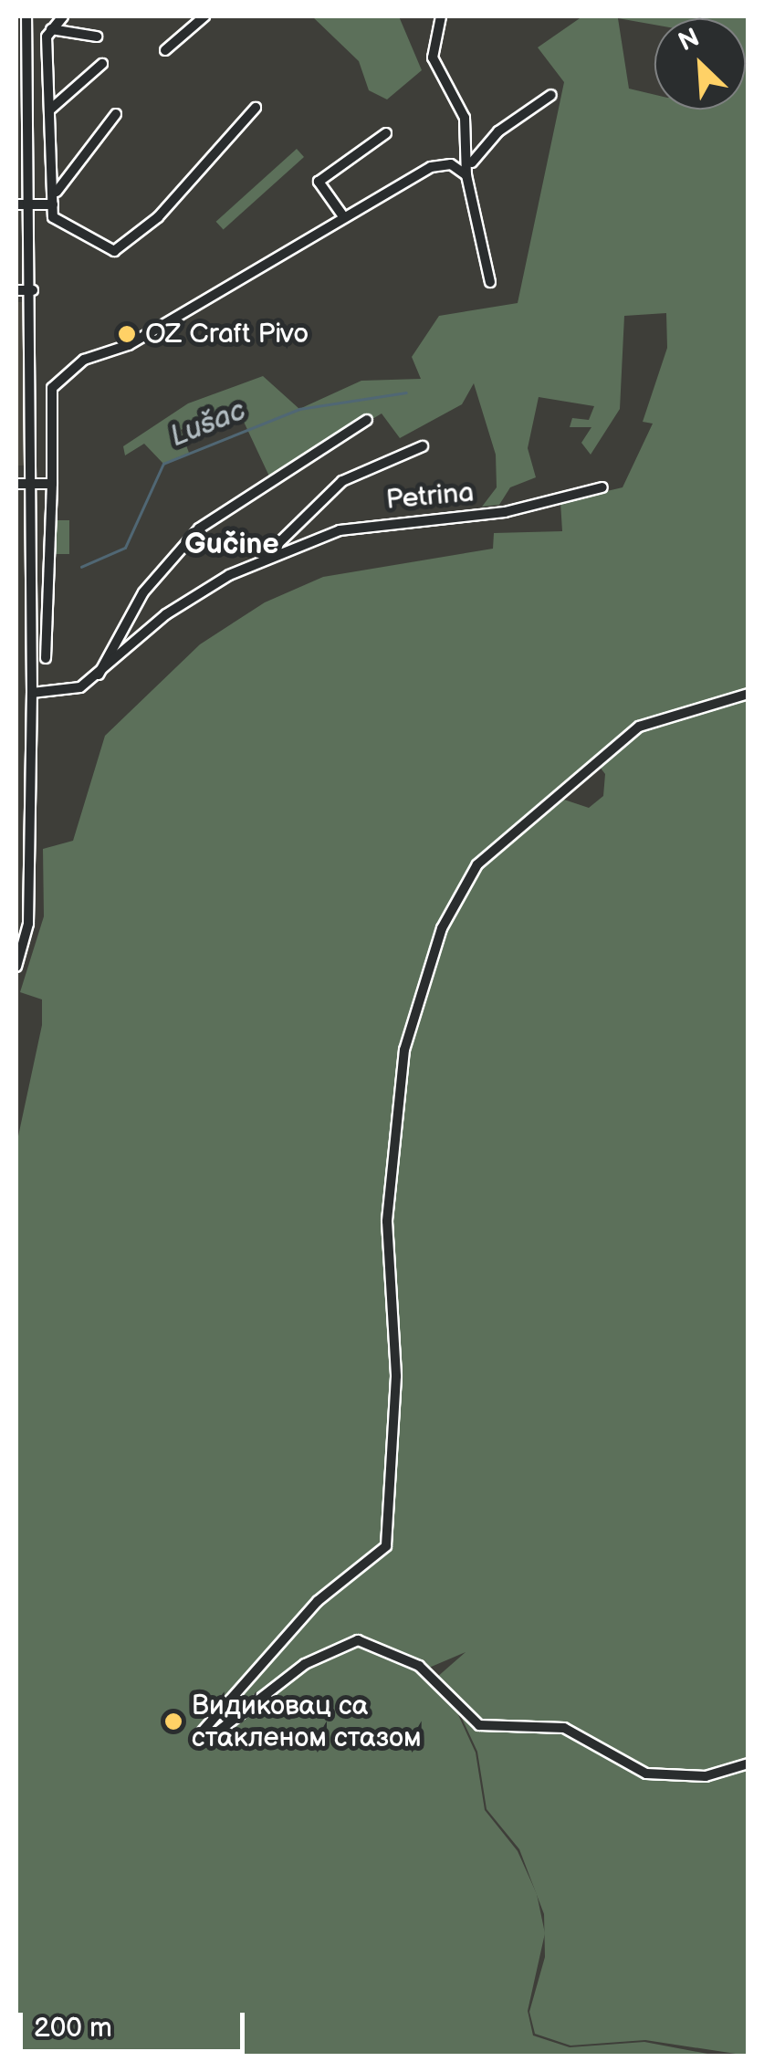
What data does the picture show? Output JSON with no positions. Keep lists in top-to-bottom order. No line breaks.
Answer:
{"streets":{"street":["Petrina"]},"districts":["Gučine"],"water":["Lušac"],"places":["OZ Craft Pivo","Видиковац са стакленом стазом"],"scale_bar":"200 m","north":"top left"}
